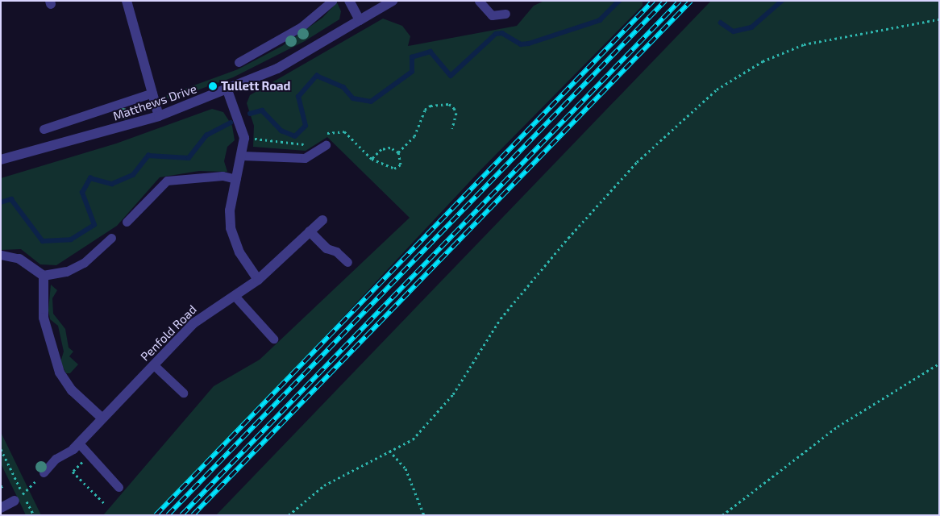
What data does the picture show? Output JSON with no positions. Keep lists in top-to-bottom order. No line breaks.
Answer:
{"streets":{"street":["Matthews Drive","Penfold Road"]},"places":["Tullett Road"]}
